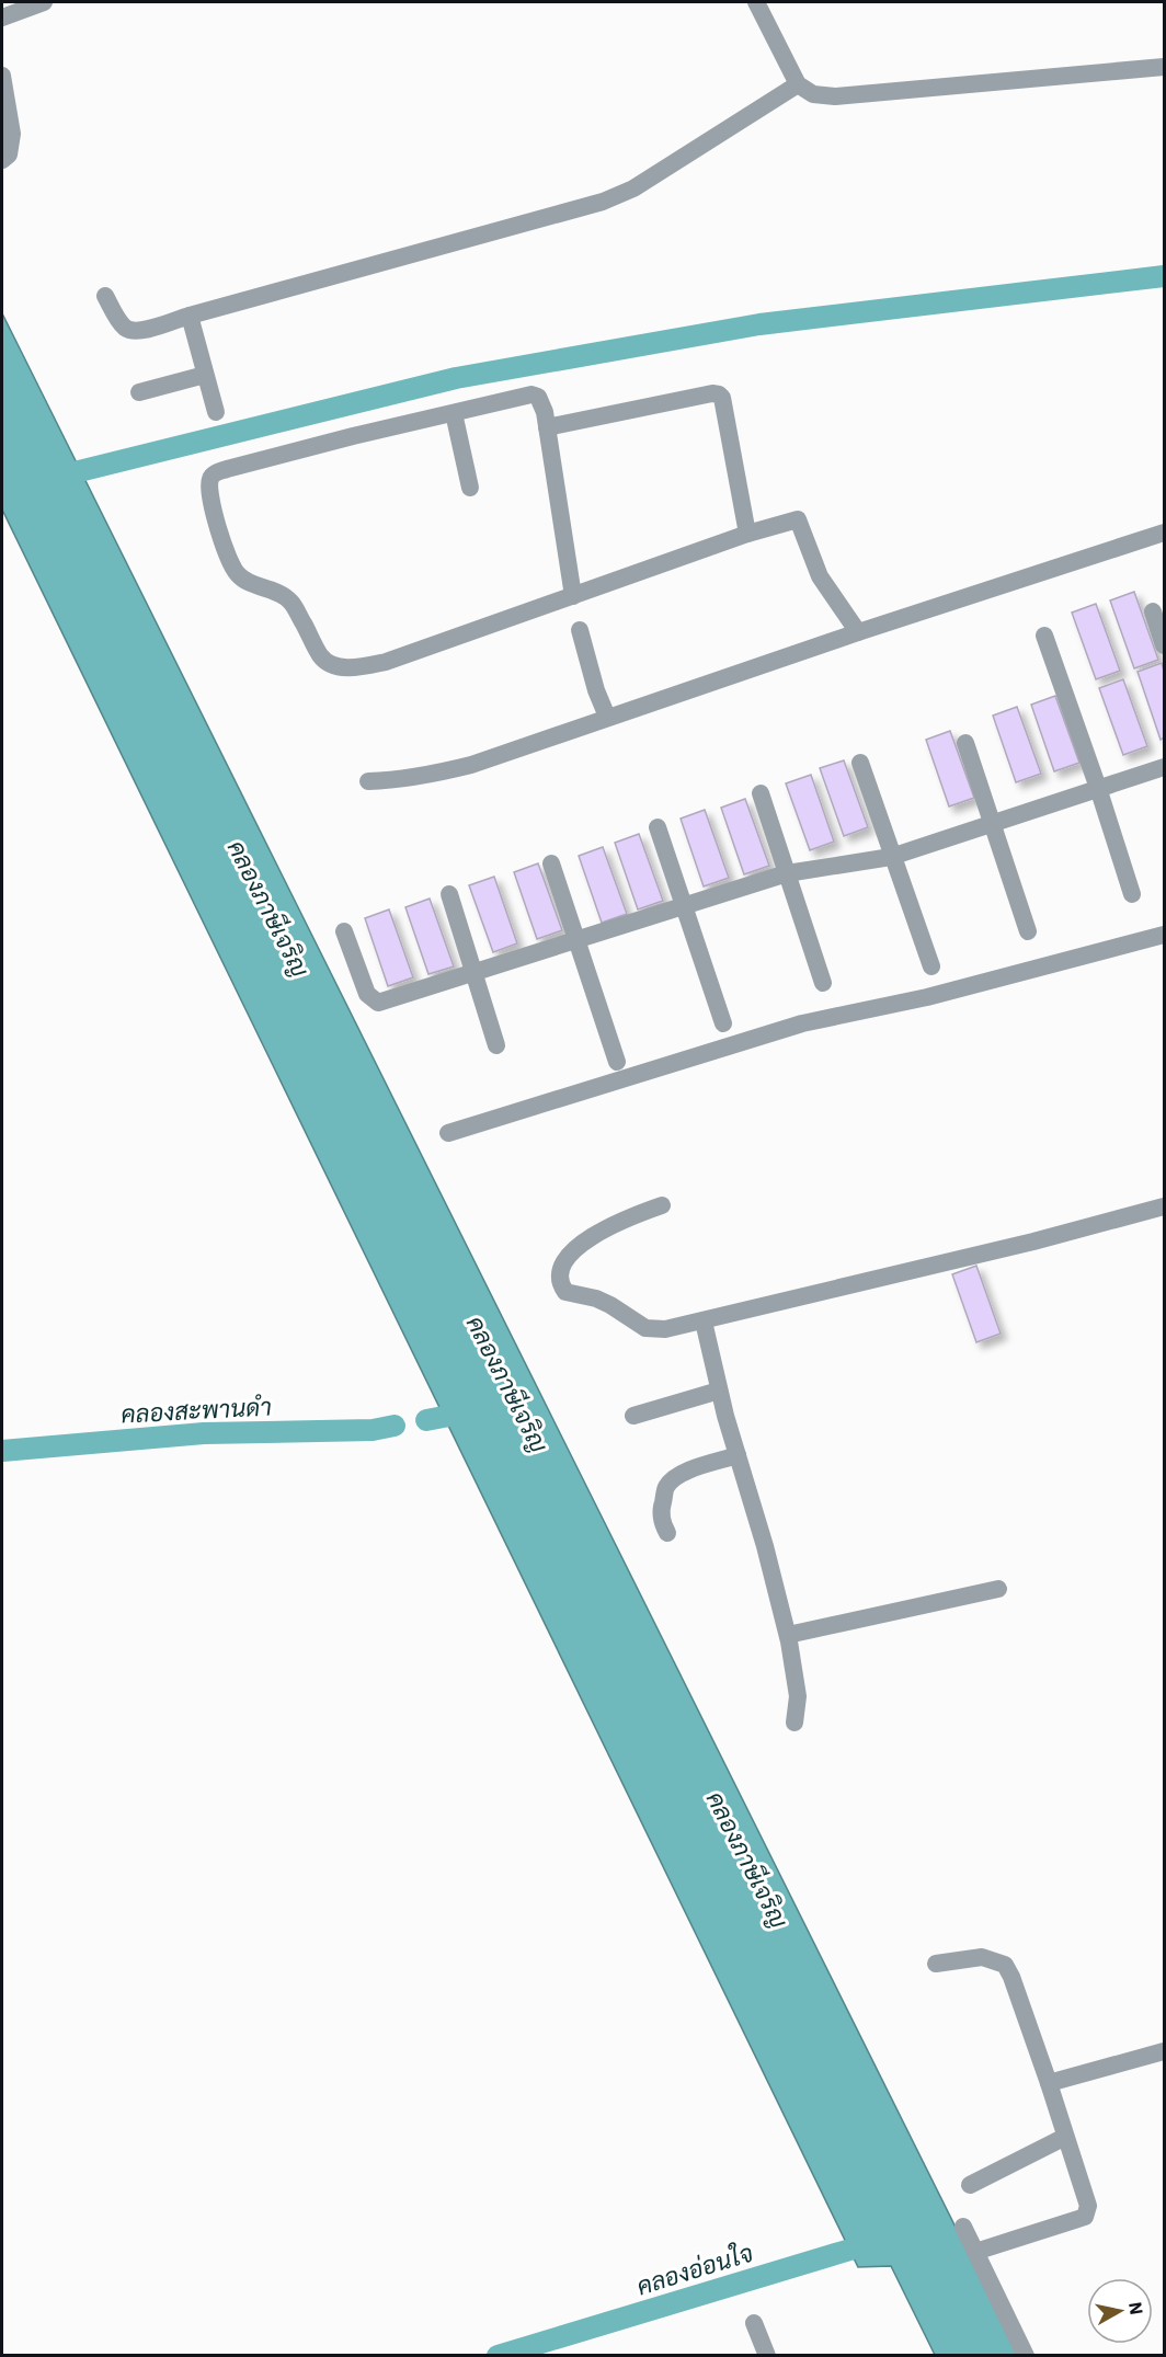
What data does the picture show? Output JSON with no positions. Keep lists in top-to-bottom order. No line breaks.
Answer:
{"water":["คลองภาษีเจริญ","คลองสะพานดำ","คลองอ่อนใจ"],"north":"right"}
